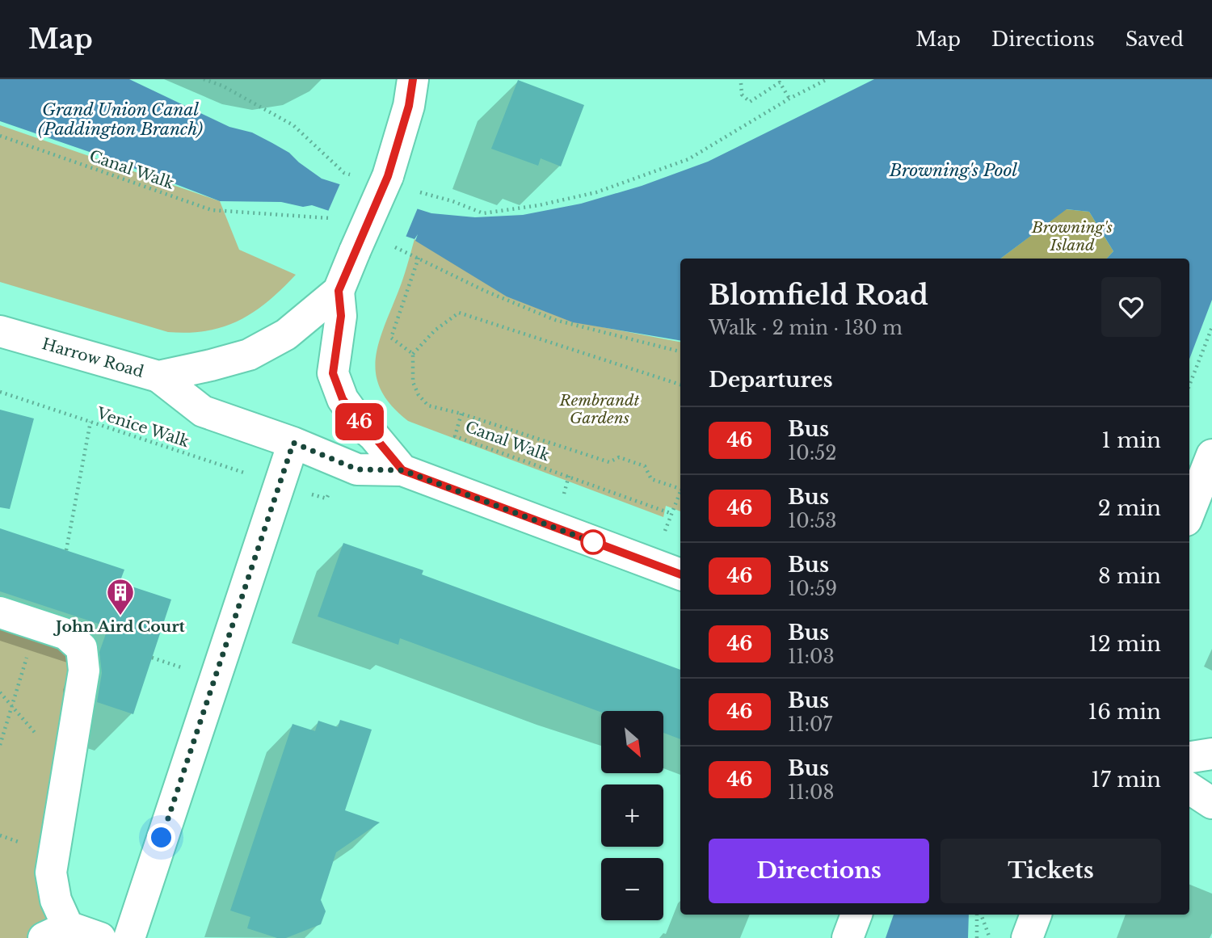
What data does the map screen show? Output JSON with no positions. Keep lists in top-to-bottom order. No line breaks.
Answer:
{"streets":{"street":["Harrow Road"],"path":["Canal Walk","Venice Walk"]},"water":["Grand Union Canal (Paddington Branch)","Browning's Pool"],"parks":["Browning's Island","Rembrandt Gardens"],"places":{"building":["John Aird Court"]},"lines":["bus line 46"],"north":"bottom right","page":{"header":"Map","nav":["Map","Directions","Saved"],"on_map":"46","heading":[["Blomfield Road","Walk · 2 min · 130 m"],"Departures"],"list":[{"mark":"46","name":"Bus","note":"10:52","value":"1 min"},{"mark":"46","name":"Bus","note":"10:53","value":"2 min"},{"mark":"46","name":"Bus","note":"10:59","value":"8 min"},{"mark":"46","name":"Bus","note":"11:03","value":"12 min"},{"mark":"46","name":"Bus","note":"11:07","value":"16 min"},{"mark":"46","name":"Bus","note":"11:08","value":"17 min"}],"map_buttons":["+","−"],"buttons":["Directions","Tickets"]}}
